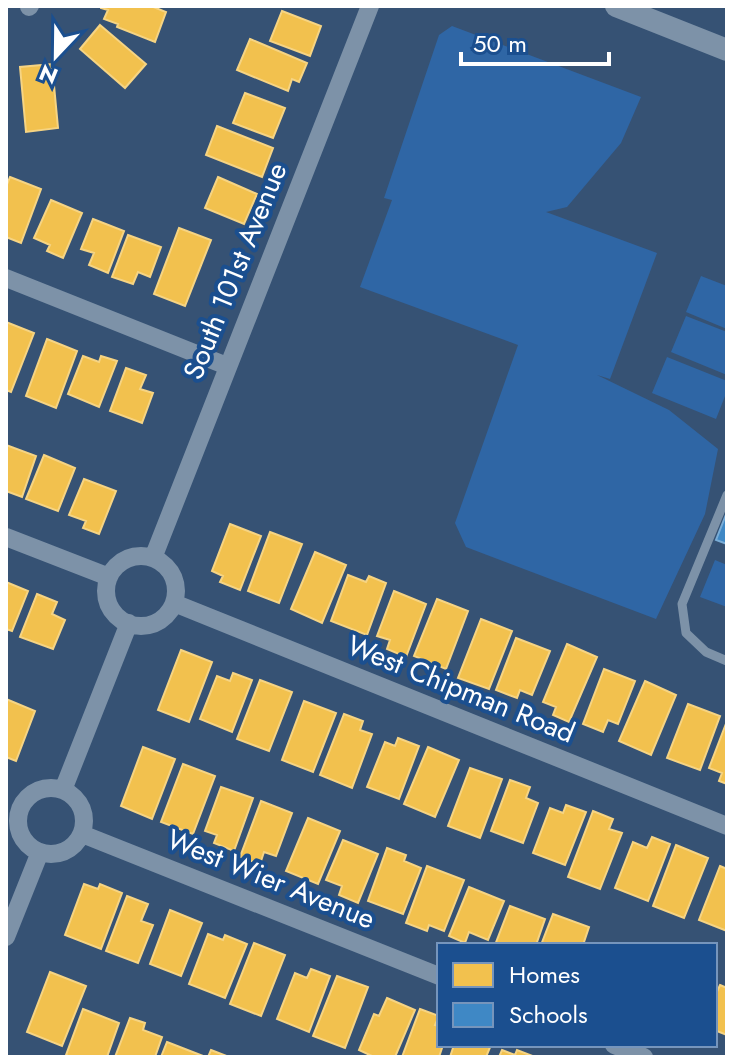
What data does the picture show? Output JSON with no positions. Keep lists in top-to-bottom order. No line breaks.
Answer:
{"streets":{"street":["South 101st Avenue","West Chipman Road","West Wier Avenue"]},"crossings":[["South 101st Avenue","West Chipman Road"]],"legend":["Homes","Schools"],"scale_bar":"50 m","north":"bottom"}
